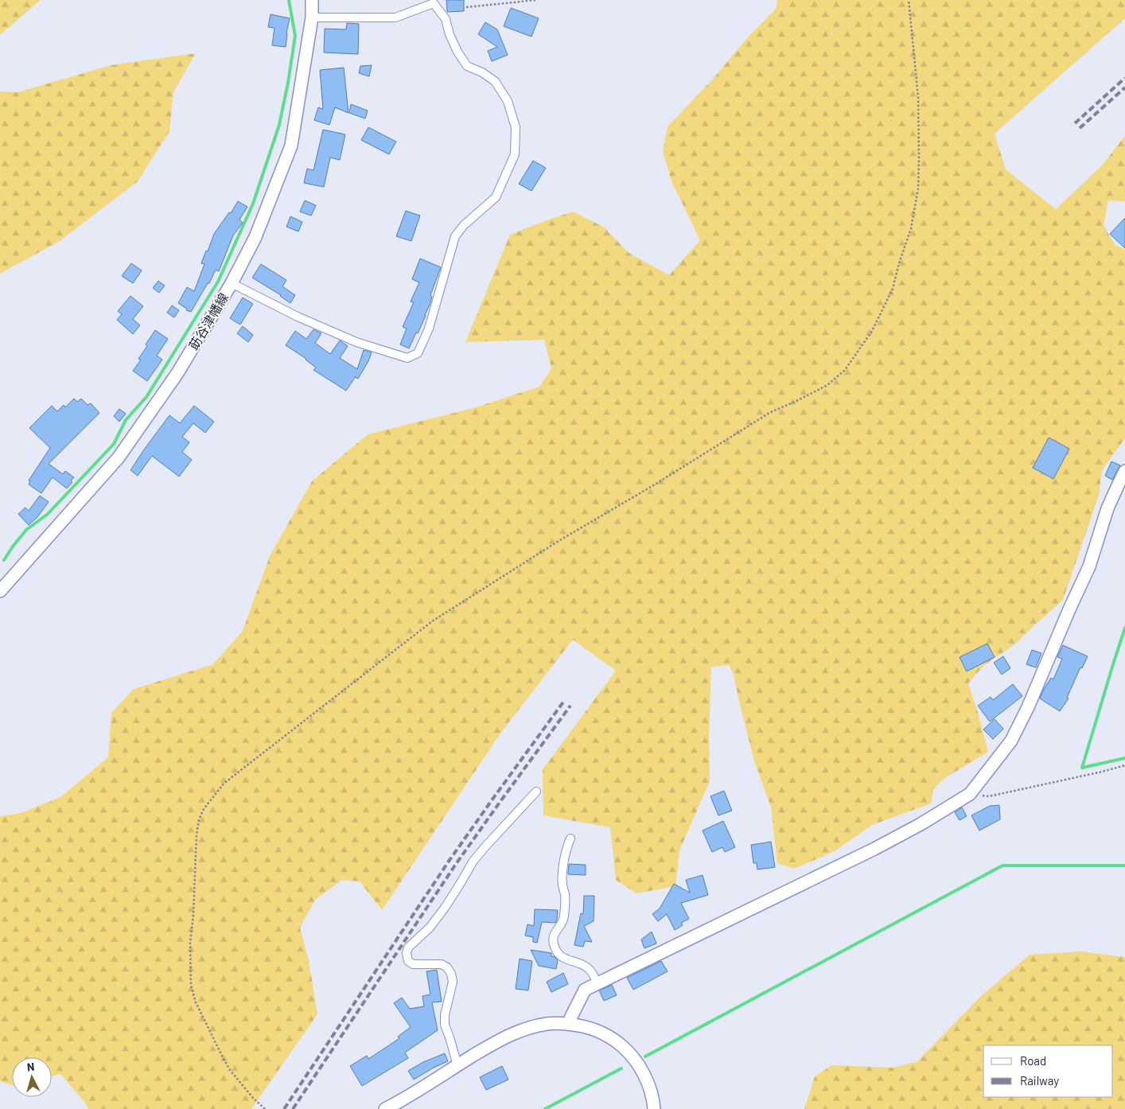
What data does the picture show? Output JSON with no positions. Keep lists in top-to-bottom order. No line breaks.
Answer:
{"streets":{"street":["莇谷津幡線"]},"legend":["Road","Railway"],"north":"top"}
